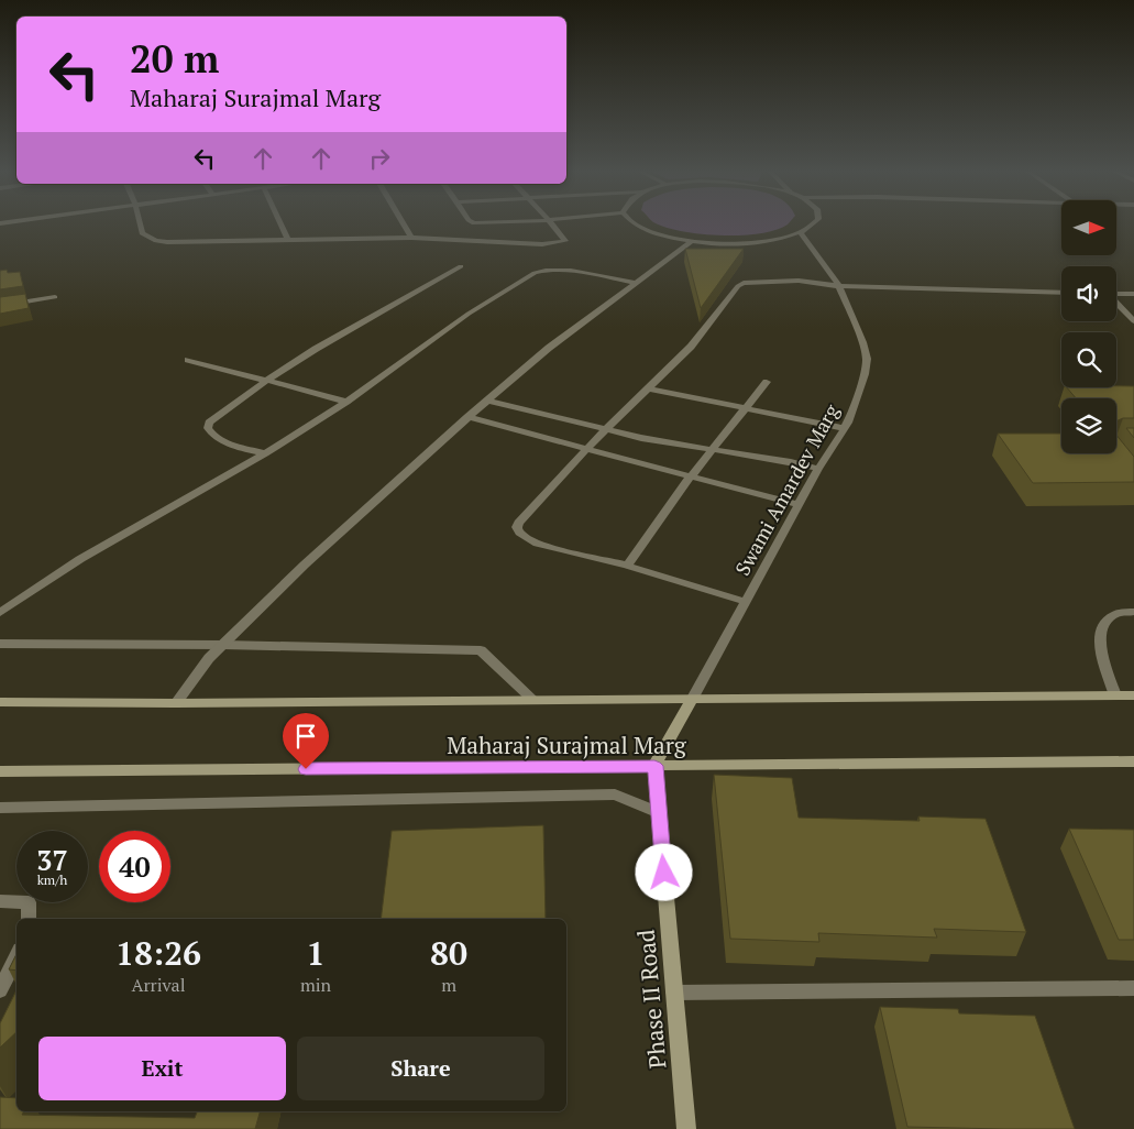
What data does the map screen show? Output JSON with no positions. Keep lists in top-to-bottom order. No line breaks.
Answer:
{"streets":{"main road":["Maharaj Surajmal Marg","Phase II Road"],"street":["Swami Amardev Marg"]},"crossings":[["Maharaj Surajmal Marg","Phase II Road"]],"north":"right","page":{"turn":["20 m","Maharaj Surajmal Marg"],"speed":"37 km/h","limit":"40","eta":["18:26","Arrival","1","min","80","m"],"buttons":["Exit","Share"]}}
